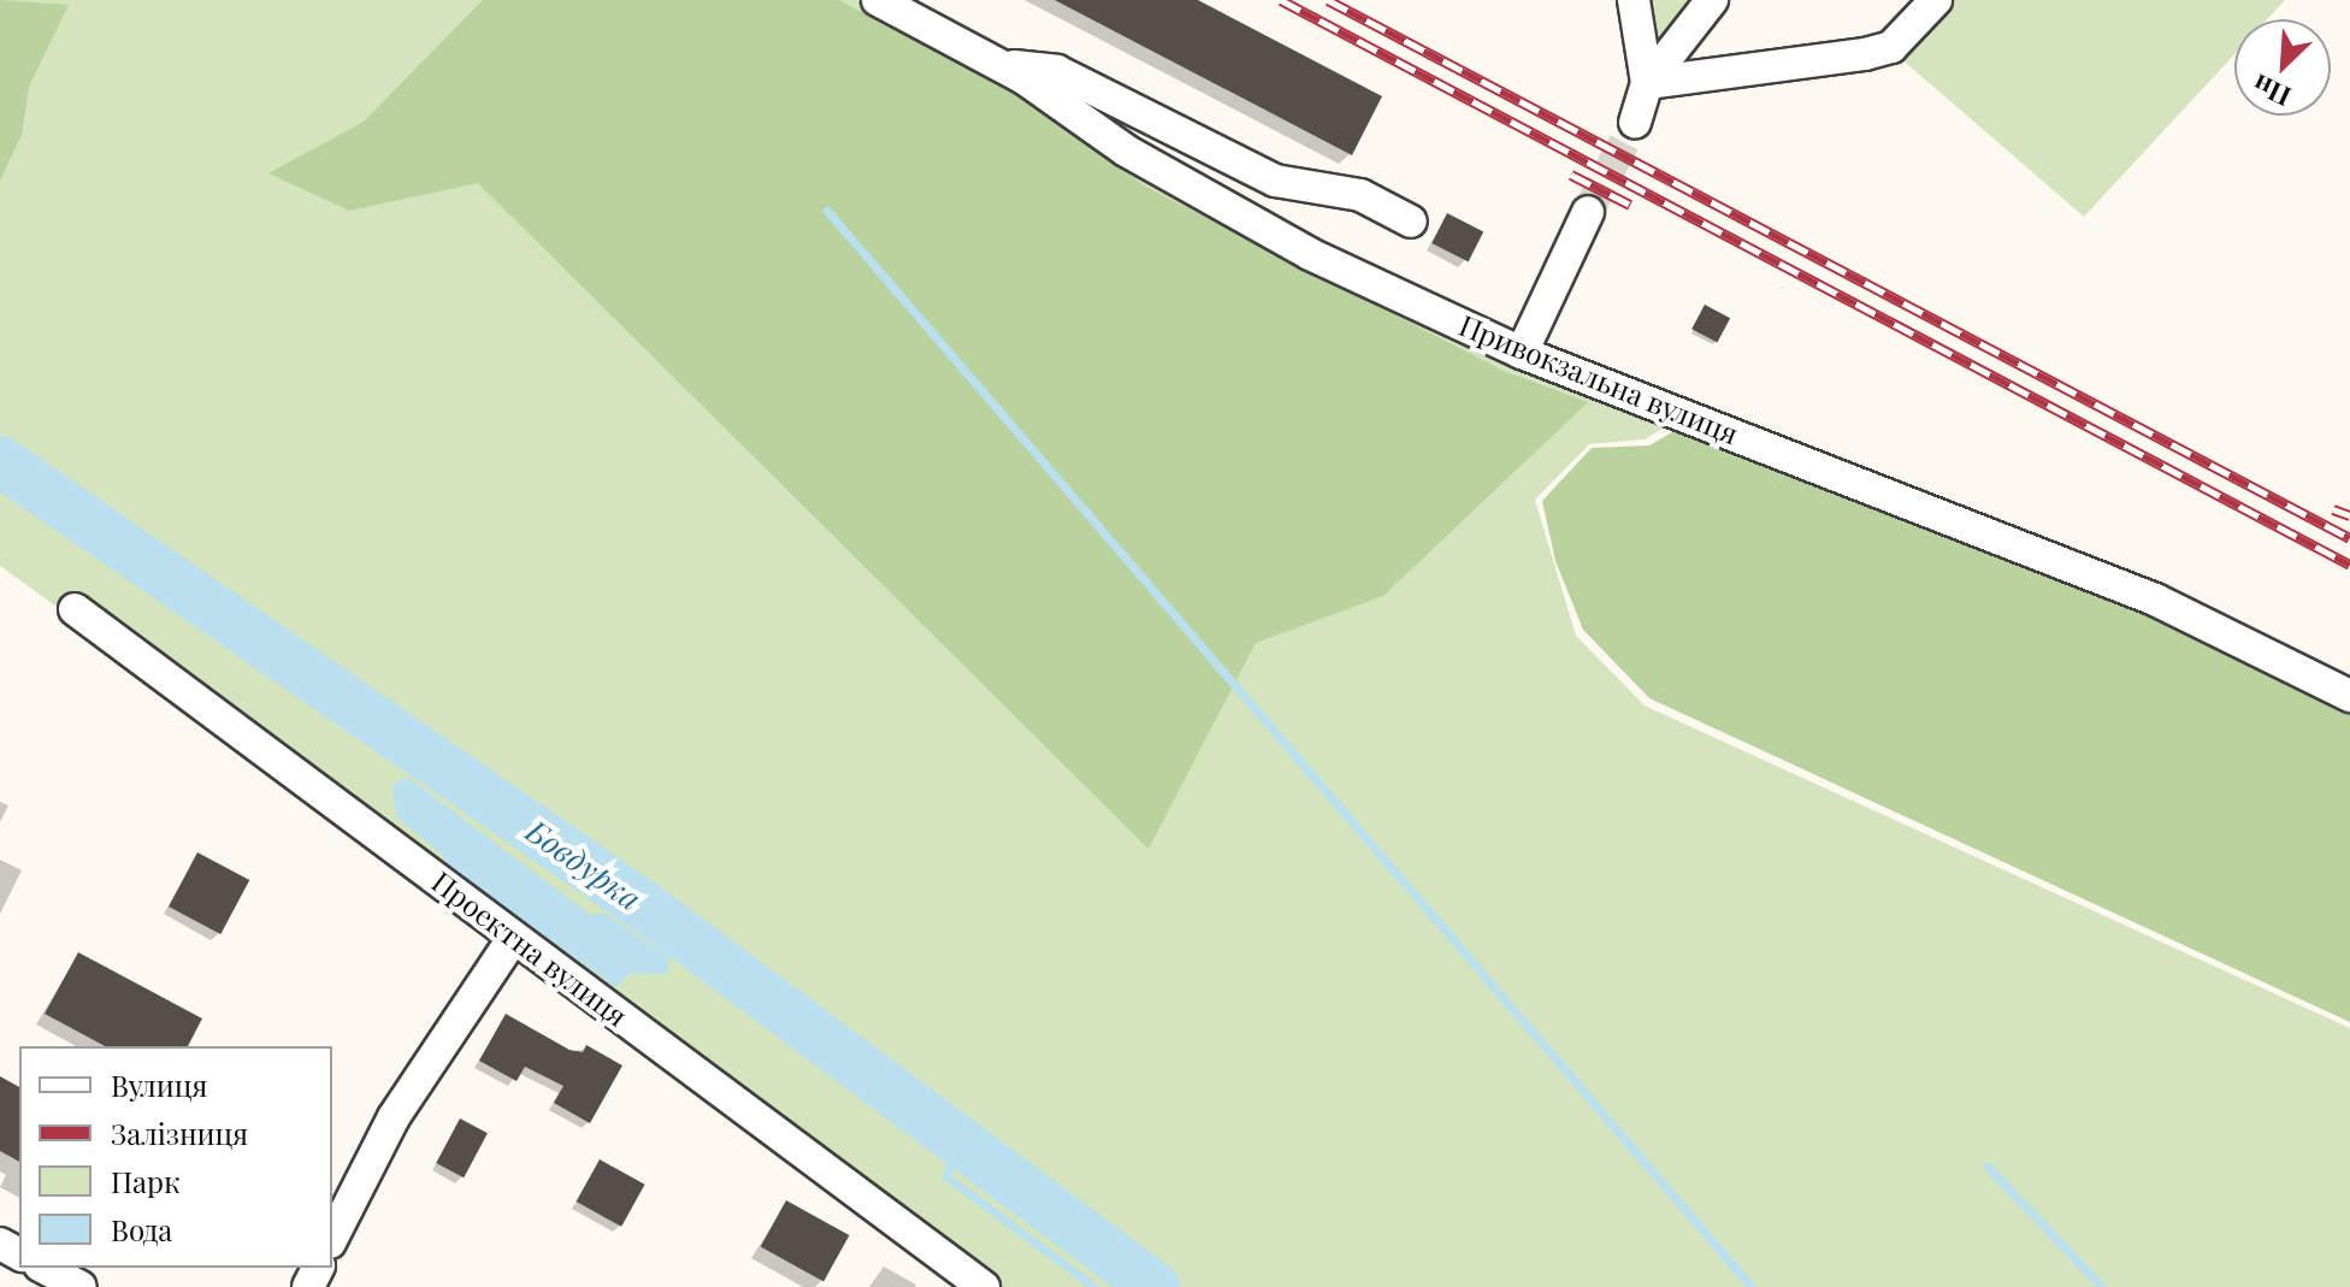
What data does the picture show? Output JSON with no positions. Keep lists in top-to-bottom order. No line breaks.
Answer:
{"streets":{"street":["Привокзальна вулиця","Проектна вулиця"]},"water":["Бовдурка"],"legend":["Вулиця","Залізниця","Парк","Вода"],"north":"bottom left"}
